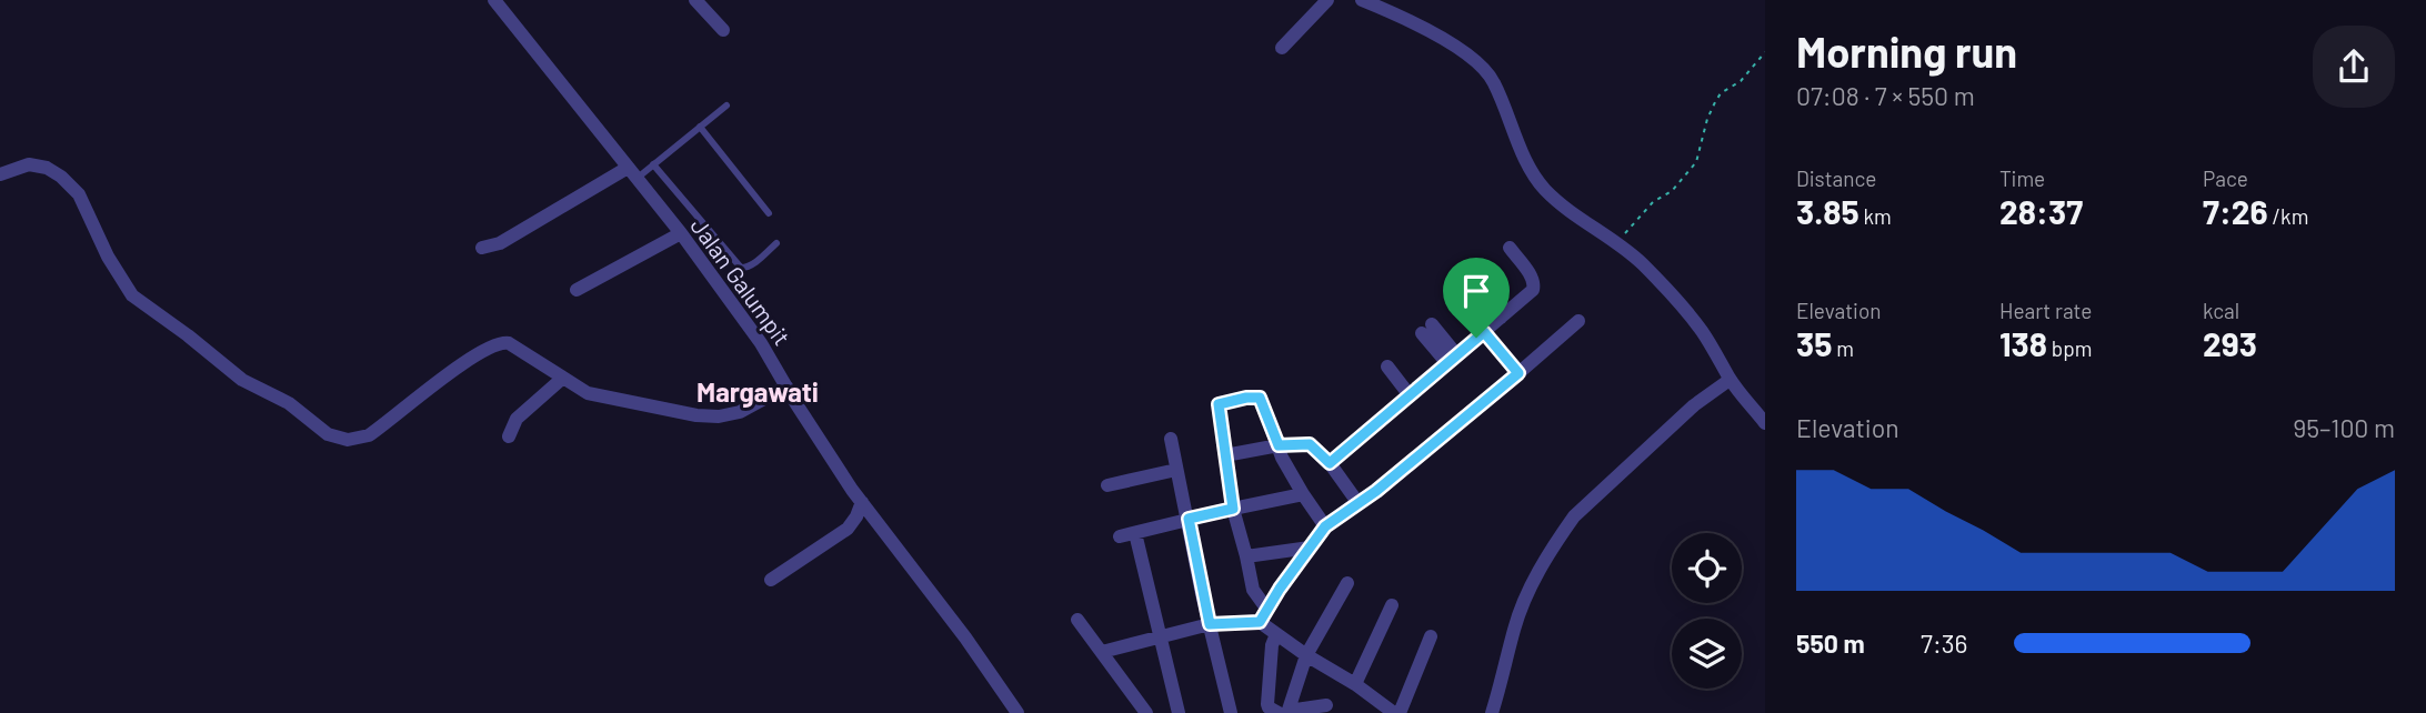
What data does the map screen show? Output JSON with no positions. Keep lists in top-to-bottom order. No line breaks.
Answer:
{"streets":{"street":["Jalan Galumpit"]},"districts":["Margawati"],"page":{"heading":["Morning run","07:08 · 7 × 550 m"],"stats":[["Distance","3.85 km"],["Time","28:37"],["Pace","7:26 /km"],["Elevation","35 m"],["Heart rate","138 bpm"],["kcal","293"]],"chart":["Elevation","95–100 m"],"list":[{"name":"550 m","note":"7:36"}]}}
